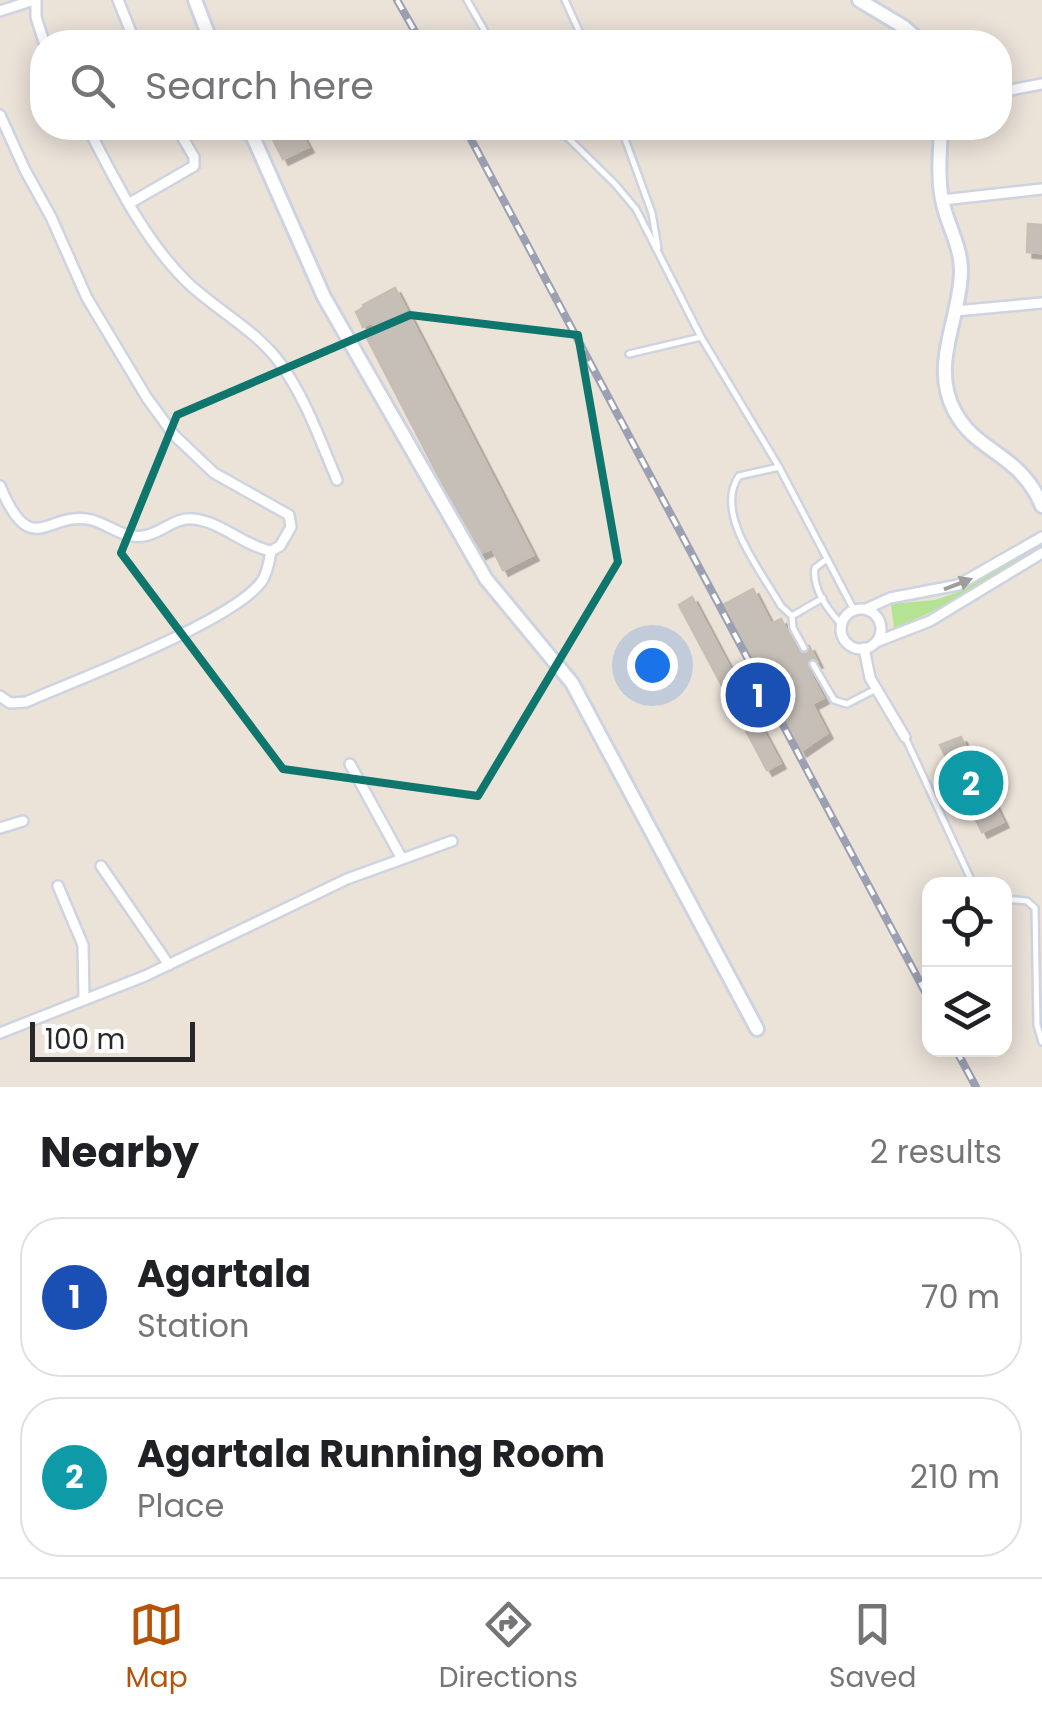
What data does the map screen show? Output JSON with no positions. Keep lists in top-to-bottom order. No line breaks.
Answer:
{"scale_bar":"100 m","page":{"search":"Search here","pins":["1","2"],"scale":"100 m","heading":["Nearby","2 results"],"list":[{"mark":"1","name":"Agartala","note":"Station","value":"70 m"},{"mark":"2","name":"Agartala Running Room","note":"Place","value":"210 m"}],"nav":["Map","Directions","Saved"]}}
